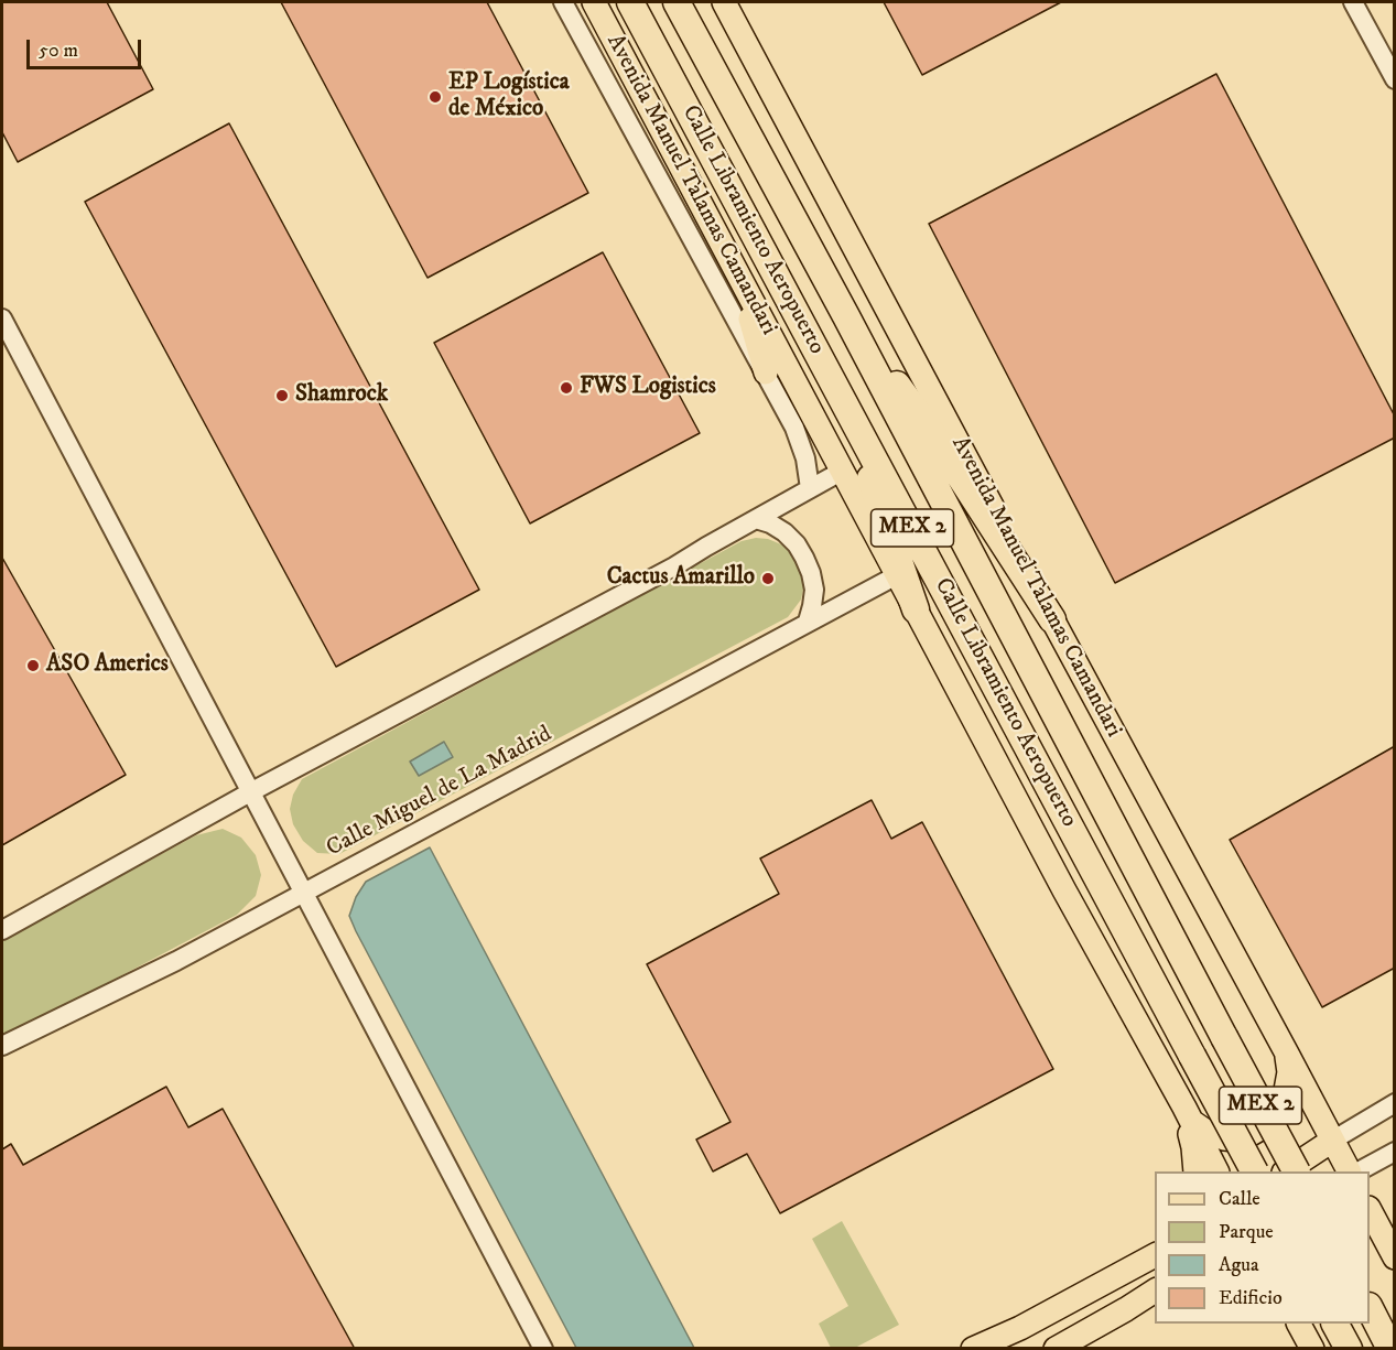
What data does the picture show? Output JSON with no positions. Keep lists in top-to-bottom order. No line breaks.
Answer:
{"streets":{"highway":["Calle Libramiento Aeropuerto","MEX 2"],"main road":["Avenida Manuel Talamas Camandari"],"street":["Calle Miguel de La Madrid"]},"crossings":[["Avenida Manuel Talamas Camandari","Calle Miguel de La Madrid"]],"places":["EP Logística de México","FWS Logistics","Shamrock","Cactus Amarillo","ASO Americs"],"legend":["Calle","Parque","Agua","Edificio"],"scale_bar":"50 m"}
